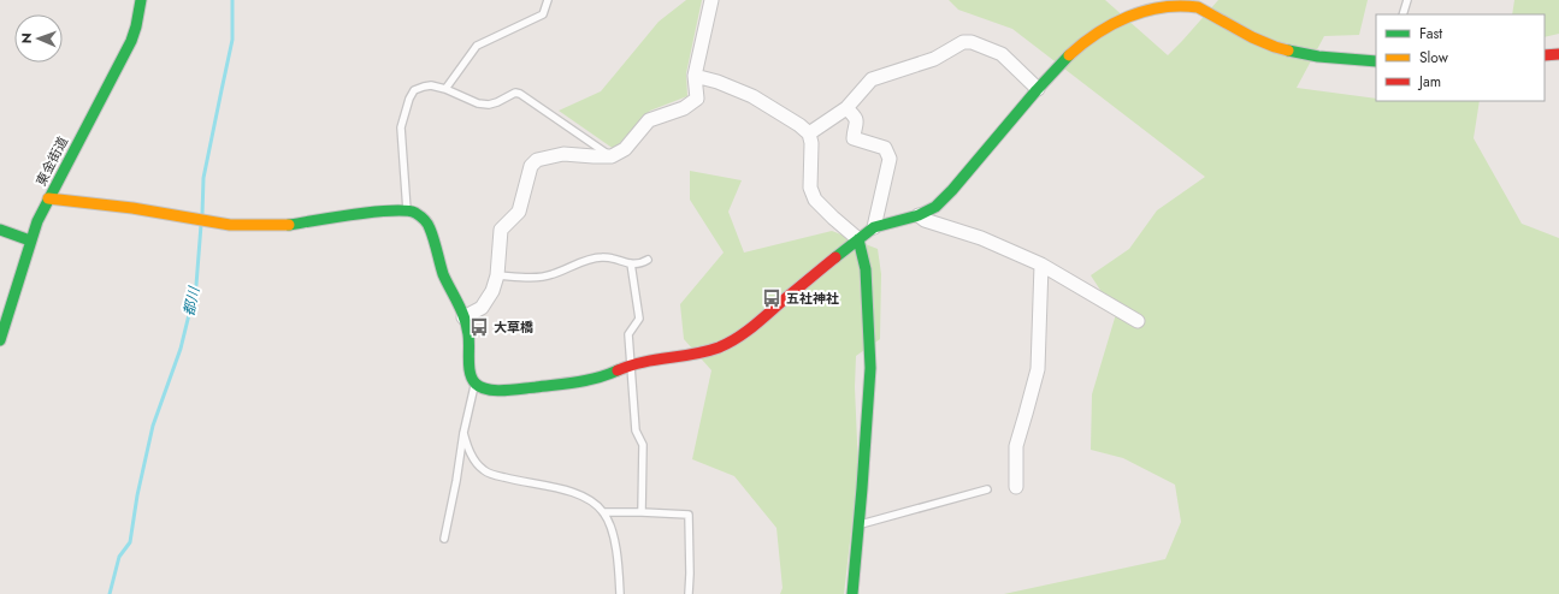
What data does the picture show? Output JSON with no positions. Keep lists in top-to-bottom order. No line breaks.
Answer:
{"streets":{"main road":["東金街道"]},"water":["都川"],"places":{"bus stop":["五社神社","大草橋"]},"legend":["Fast","Slow","Jam"],"north":"left"}
